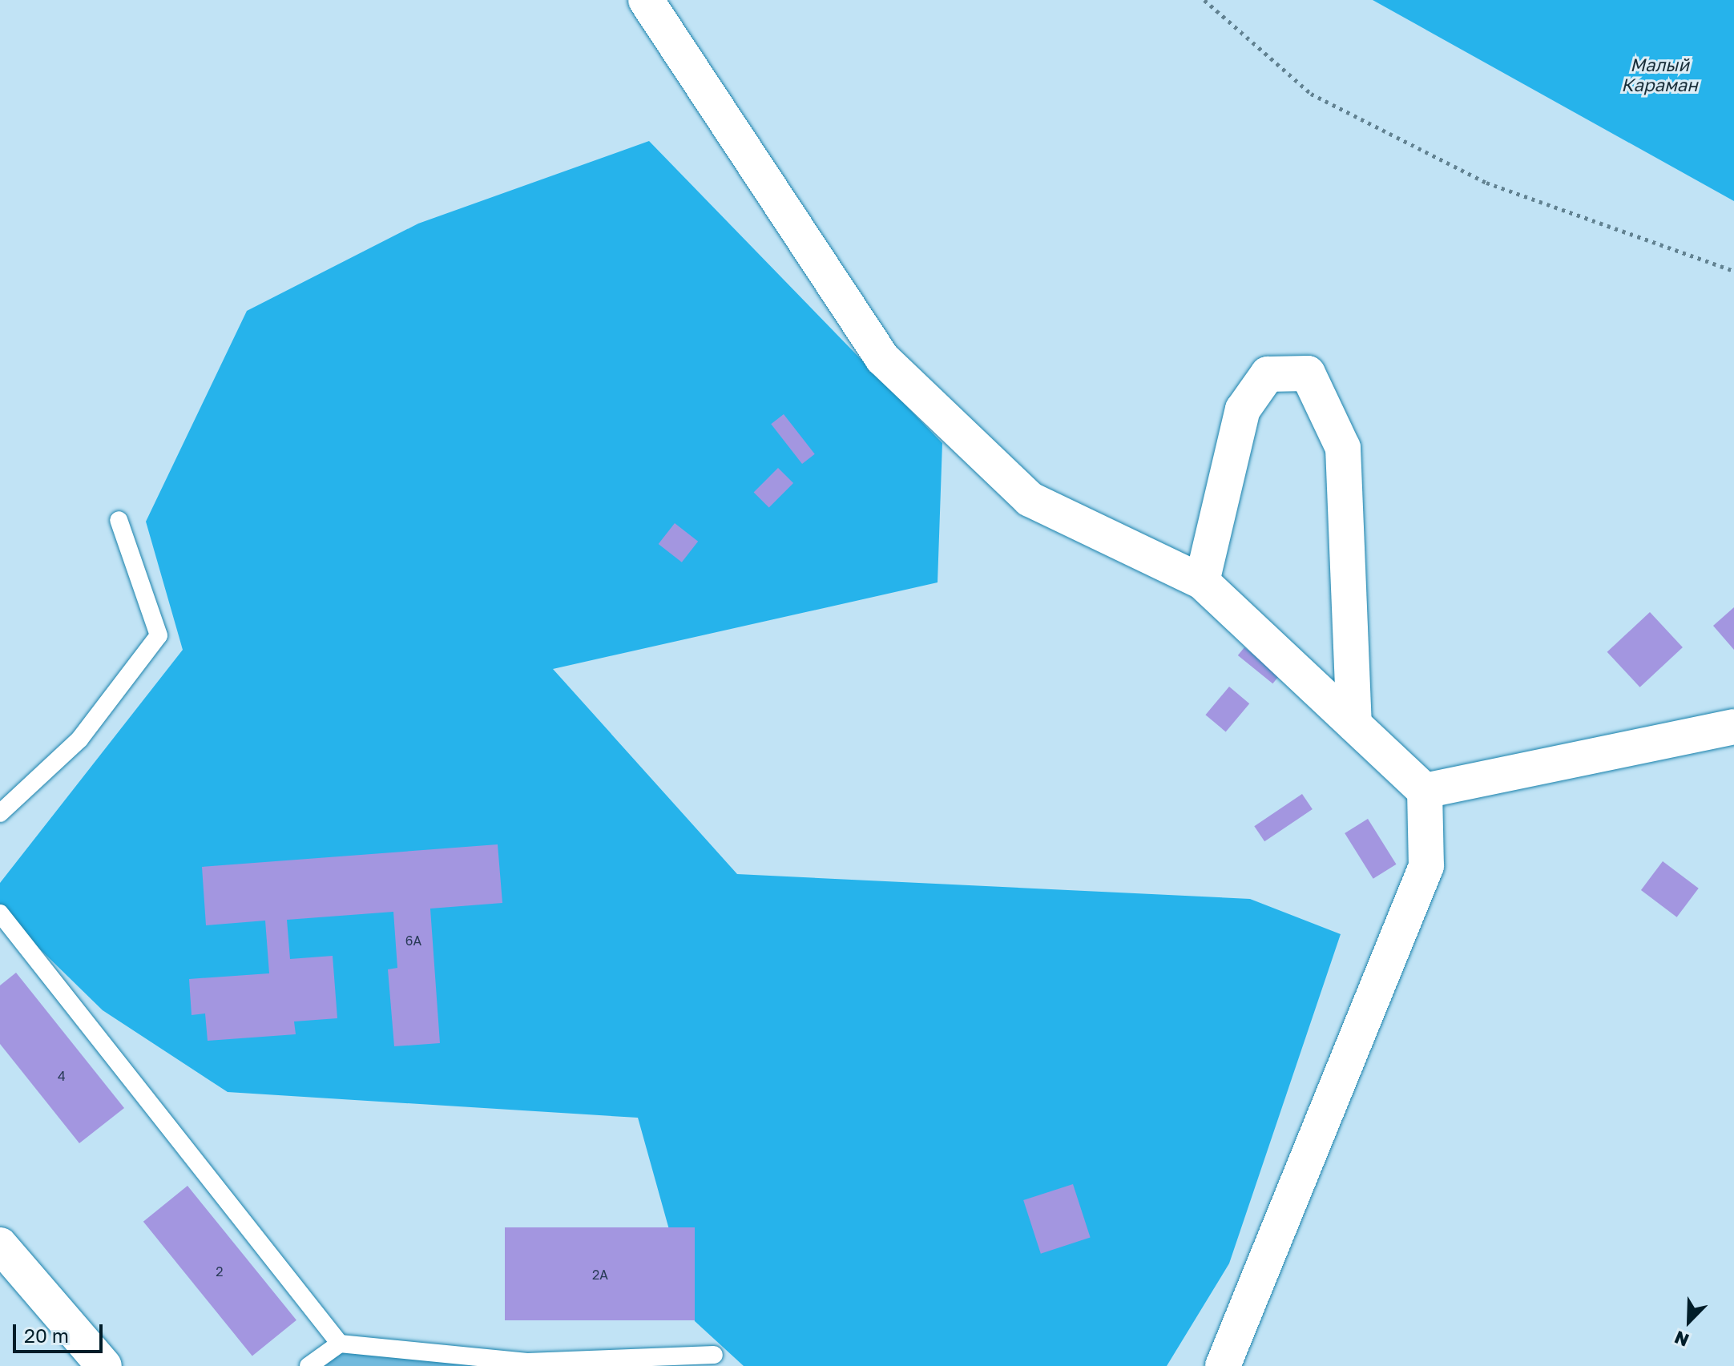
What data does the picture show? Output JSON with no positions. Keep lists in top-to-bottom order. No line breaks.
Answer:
{"water":["Малый Караман"],"house_numbers":["6А","4","2","2А"],"scale_bar":"20 m","north":"bottom left"}
